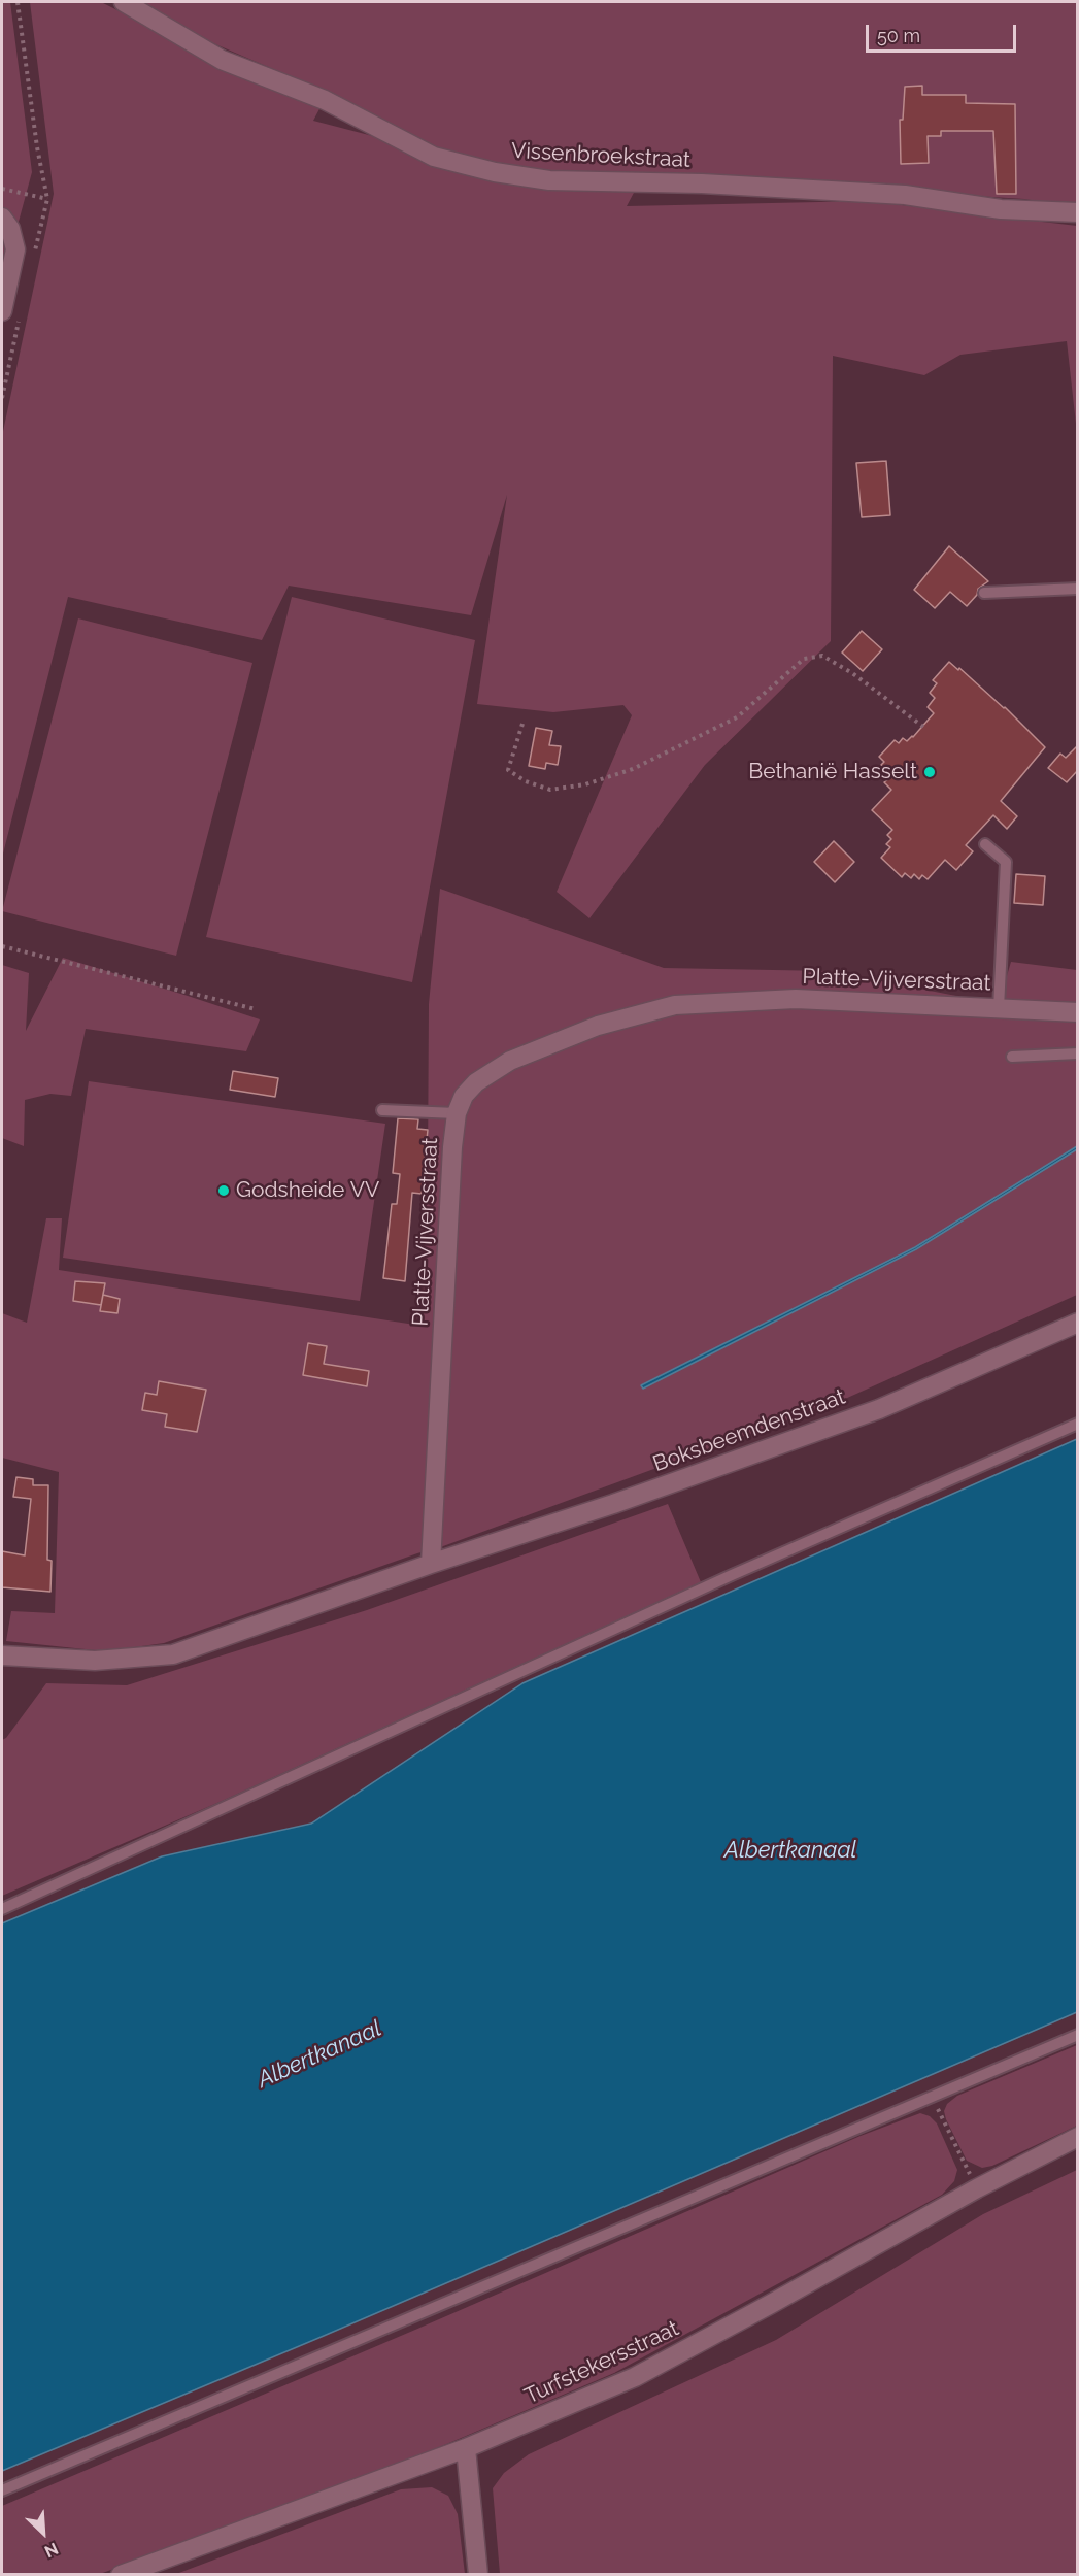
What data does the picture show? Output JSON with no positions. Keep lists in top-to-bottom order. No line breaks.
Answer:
{"streets":{"street":["Vissenbroekstraat","Platte-Vijversstraat","Boksbeemdenstraat","Turfstekersstraat"]},"crossings":[["Platte-Vijversstraat","Boksbeemdenstraat"]],"water":["Albertkanaal"],"places":["Bethanië Hasselt","Godsheide VV"],"scale_bar":"50 m","north":"bottom right"}
